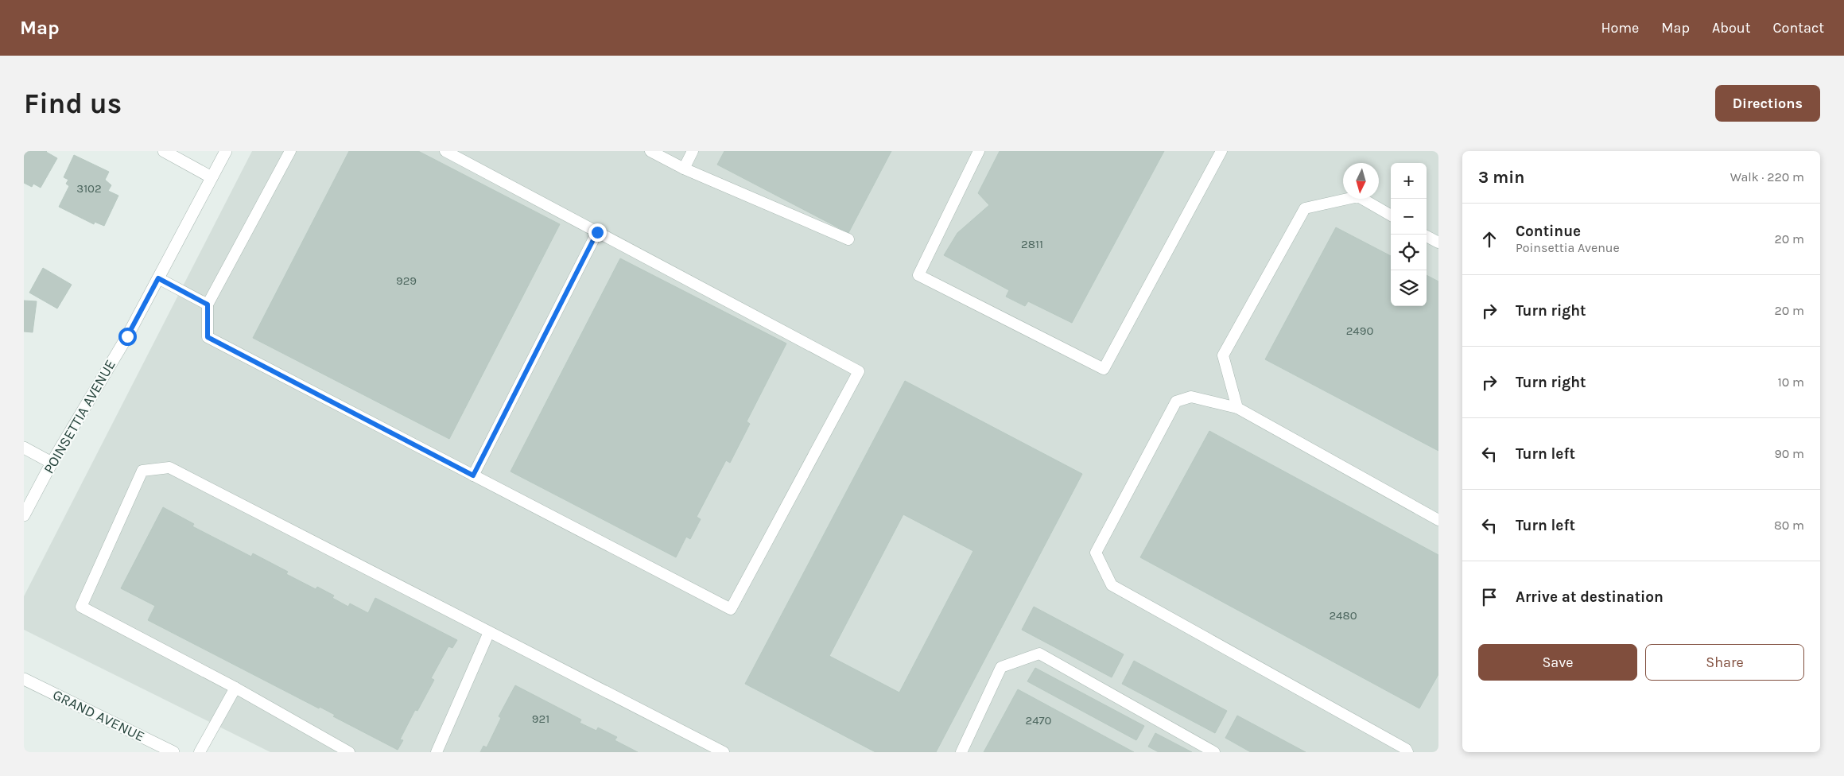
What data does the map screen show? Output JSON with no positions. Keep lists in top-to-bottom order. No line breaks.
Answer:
{"streets":{"street":["POINSETTIA AVENUE","GRAND AVENUE"]},"house_numbers":["3102","2811","929","2490","2480","921","2470"],"north":"bottom","page":{"header":"Map","nav":["Home","Map","About","Contact"],"buttons":["Directions",["Save","Share"]],"title":"Find us","heading":["3 min","Walk · 220 m"],"map_buttons":["+","−"],"list":[["Continue","Poinsettia Avenue","20 m"],["Turn right","20 m"],["Turn right","10 m"],["Turn left","90 m"],["Turn left","80 m"],"Arrive at destination"]}}
